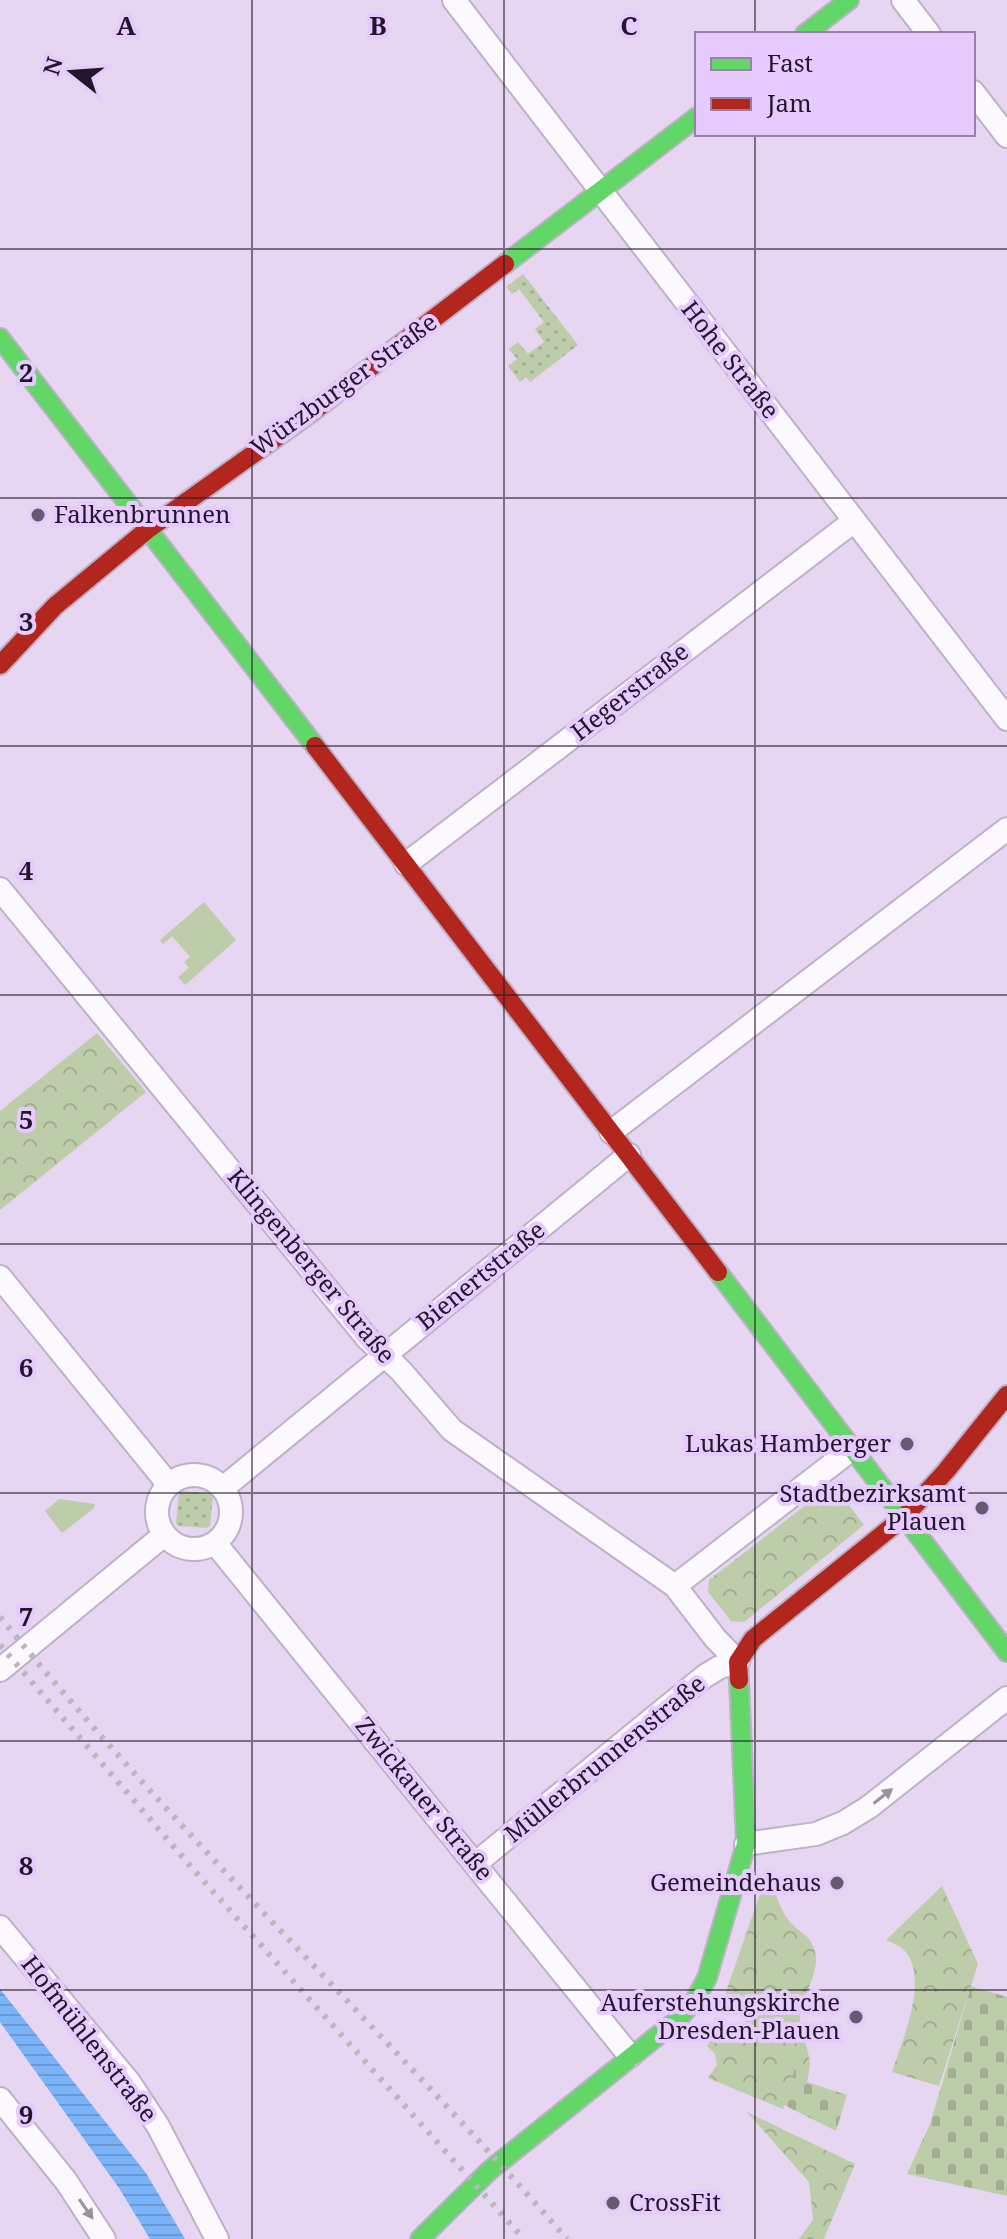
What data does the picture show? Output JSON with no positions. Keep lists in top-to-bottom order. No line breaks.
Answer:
{"streets":{"street":["Hohe Straße","Würzburger Straße","Hegerstraße","Klingenberger Straße","Bienertstraße","Müllerbrunnenstraße","Zwickauer Straße","Hofmühlenstraße"]},"crossings":[["Hohe Straße","Würzburger Straße"],["Hohe Straße","Hegerstraße"],["Klingenberger Straße","Bienertstraße"],["Klingenberger Straße","Müllerbrunnenstraße"],["Bienertstraße","Zwickauer Straße"],["Müllerbrunnenstraße","Zwickauer Straße"]],"places":["Falkenbrunnen","Lukas Hamberger","Stadtbezirksamt Plauen","Gemeindehaus","Auferstehungskirche Dresden-Plauen","CrossFit"],"legend":["Fast","Jam"],"north":"left","grid":{"columns":["A","B","C"],"rows":["2","3","4","5","6","7","8","9"]}}
